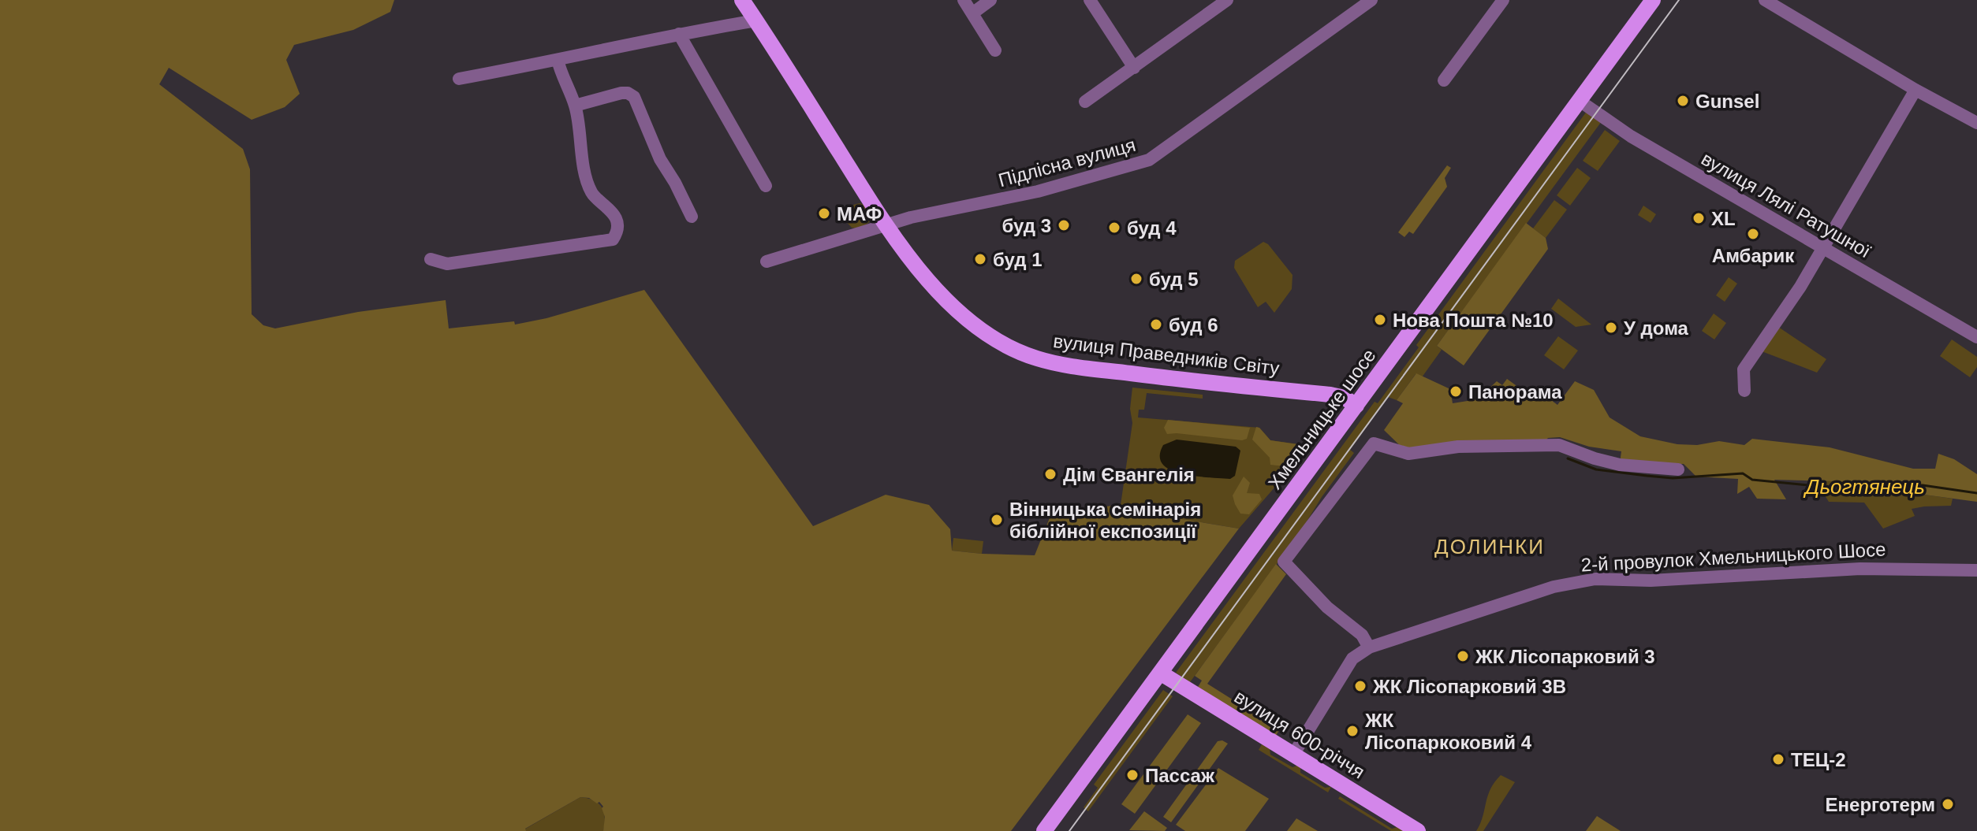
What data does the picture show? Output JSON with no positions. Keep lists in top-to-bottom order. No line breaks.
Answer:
{"streets":{"main road":["вулиця Праведників Світу","Хмельницьке шосе","вулиця 600-річчя"],"street":["Підлісна вулиця","вулиця Лялі Ратушної","2-й провулок Хмельницького Шосе"]},"crossings":[["Підлісна вулиця","вулиця Праведників Світу"],["вулиця Лялі Ратушної","Хмельницьке шосе"],["вулиця Праведників Світу","Хмельницьке шосе"],["Хмельницьке шосе","вулиця 600-річчя"],["2-й провулок Хмельницького Шосе","вулиця 600-річчя"]],"districts":["ДОЛИНКИ"],"water":["Дьогтянець"],"places":["Gunsel","МАФ","XL","буд 3","буд 4","Амбарик","буд 1","буд 5","Нова Пошта №10","буд 6","У дома","Панорама","Дім Євангелія","Вінницька семінарія біблійної експозиції","ЖК Лісопарковий 3","ЖК Лісопарковий 3В","ЖК Лісопаркоковий 4","ТЕЦ-2","Пассаж","Енерготерм"]}
